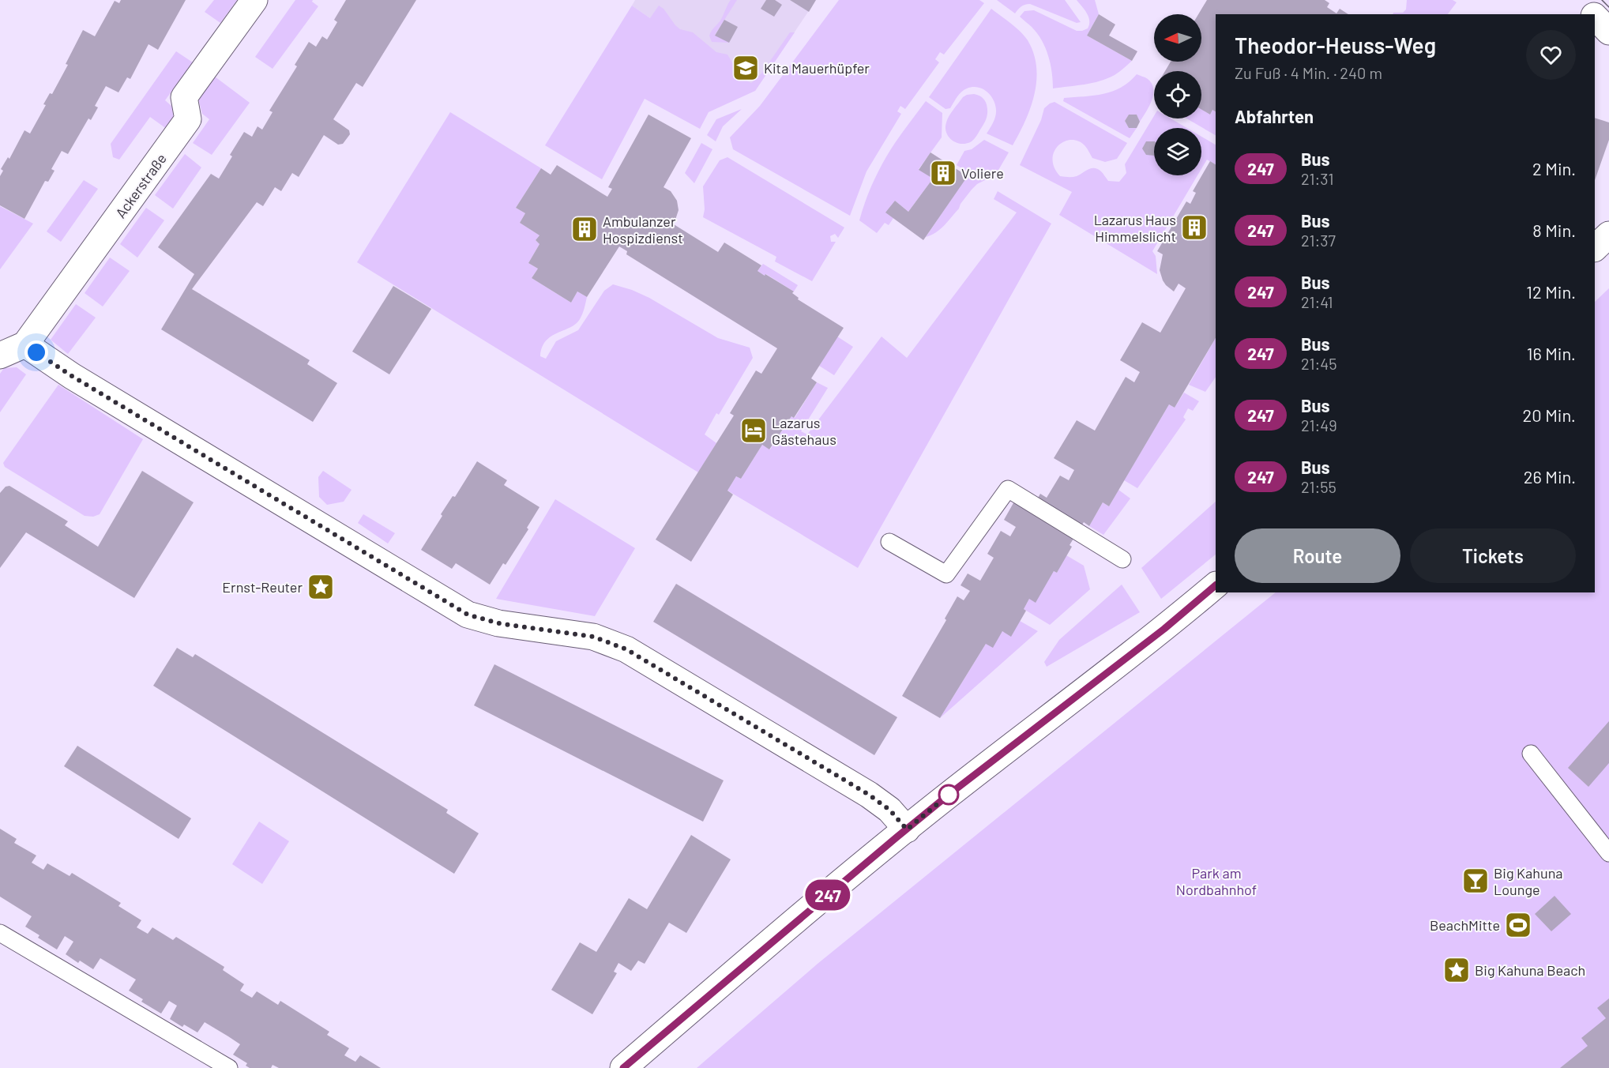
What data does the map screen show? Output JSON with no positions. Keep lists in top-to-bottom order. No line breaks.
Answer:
{"streets":{"street":["Ackerstraße"]},"parks":["Park am Nordbahnhof"],"places":{"school or university":["Kita Mauerhüpfer"],"building":["Voliere","Lazarus Haus Himmelslicht","Ambulanzer Hospizdienst"],"hotel":["Lazarus Gästehaus"],"place":["Ernst-Reuter","Big Kahuna Beach"],"bar":["Big Kahuna Lounge"],"sports":["BeachMitte"]},"lines":["bus line 247"],"north":"left","page":{"on_map":"247","heading":[["Theodor-Heuss-Weg","Zu Fuß · 4 Min. · 240 m"],"Abfahrten"],"list":[{"mark":"247","name":"Bus","note":"21:31","value":"2 Min."},{"mark":"247","name":"Bus","note":"21:37","value":"8 Min."},{"mark":"247","name":"Bus","note":"21:41","value":"12 Min."},{"mark":"247","name":"Bus","note":"21:45","value":"16 Min."},{"mark":"247","name":"Bus","note":"21:49","value":"20 Min."},{"mark":"247","name":"Bus","note":"21:55","value":"26 Min."}],"buttons":["Route","Tickets"]}}
